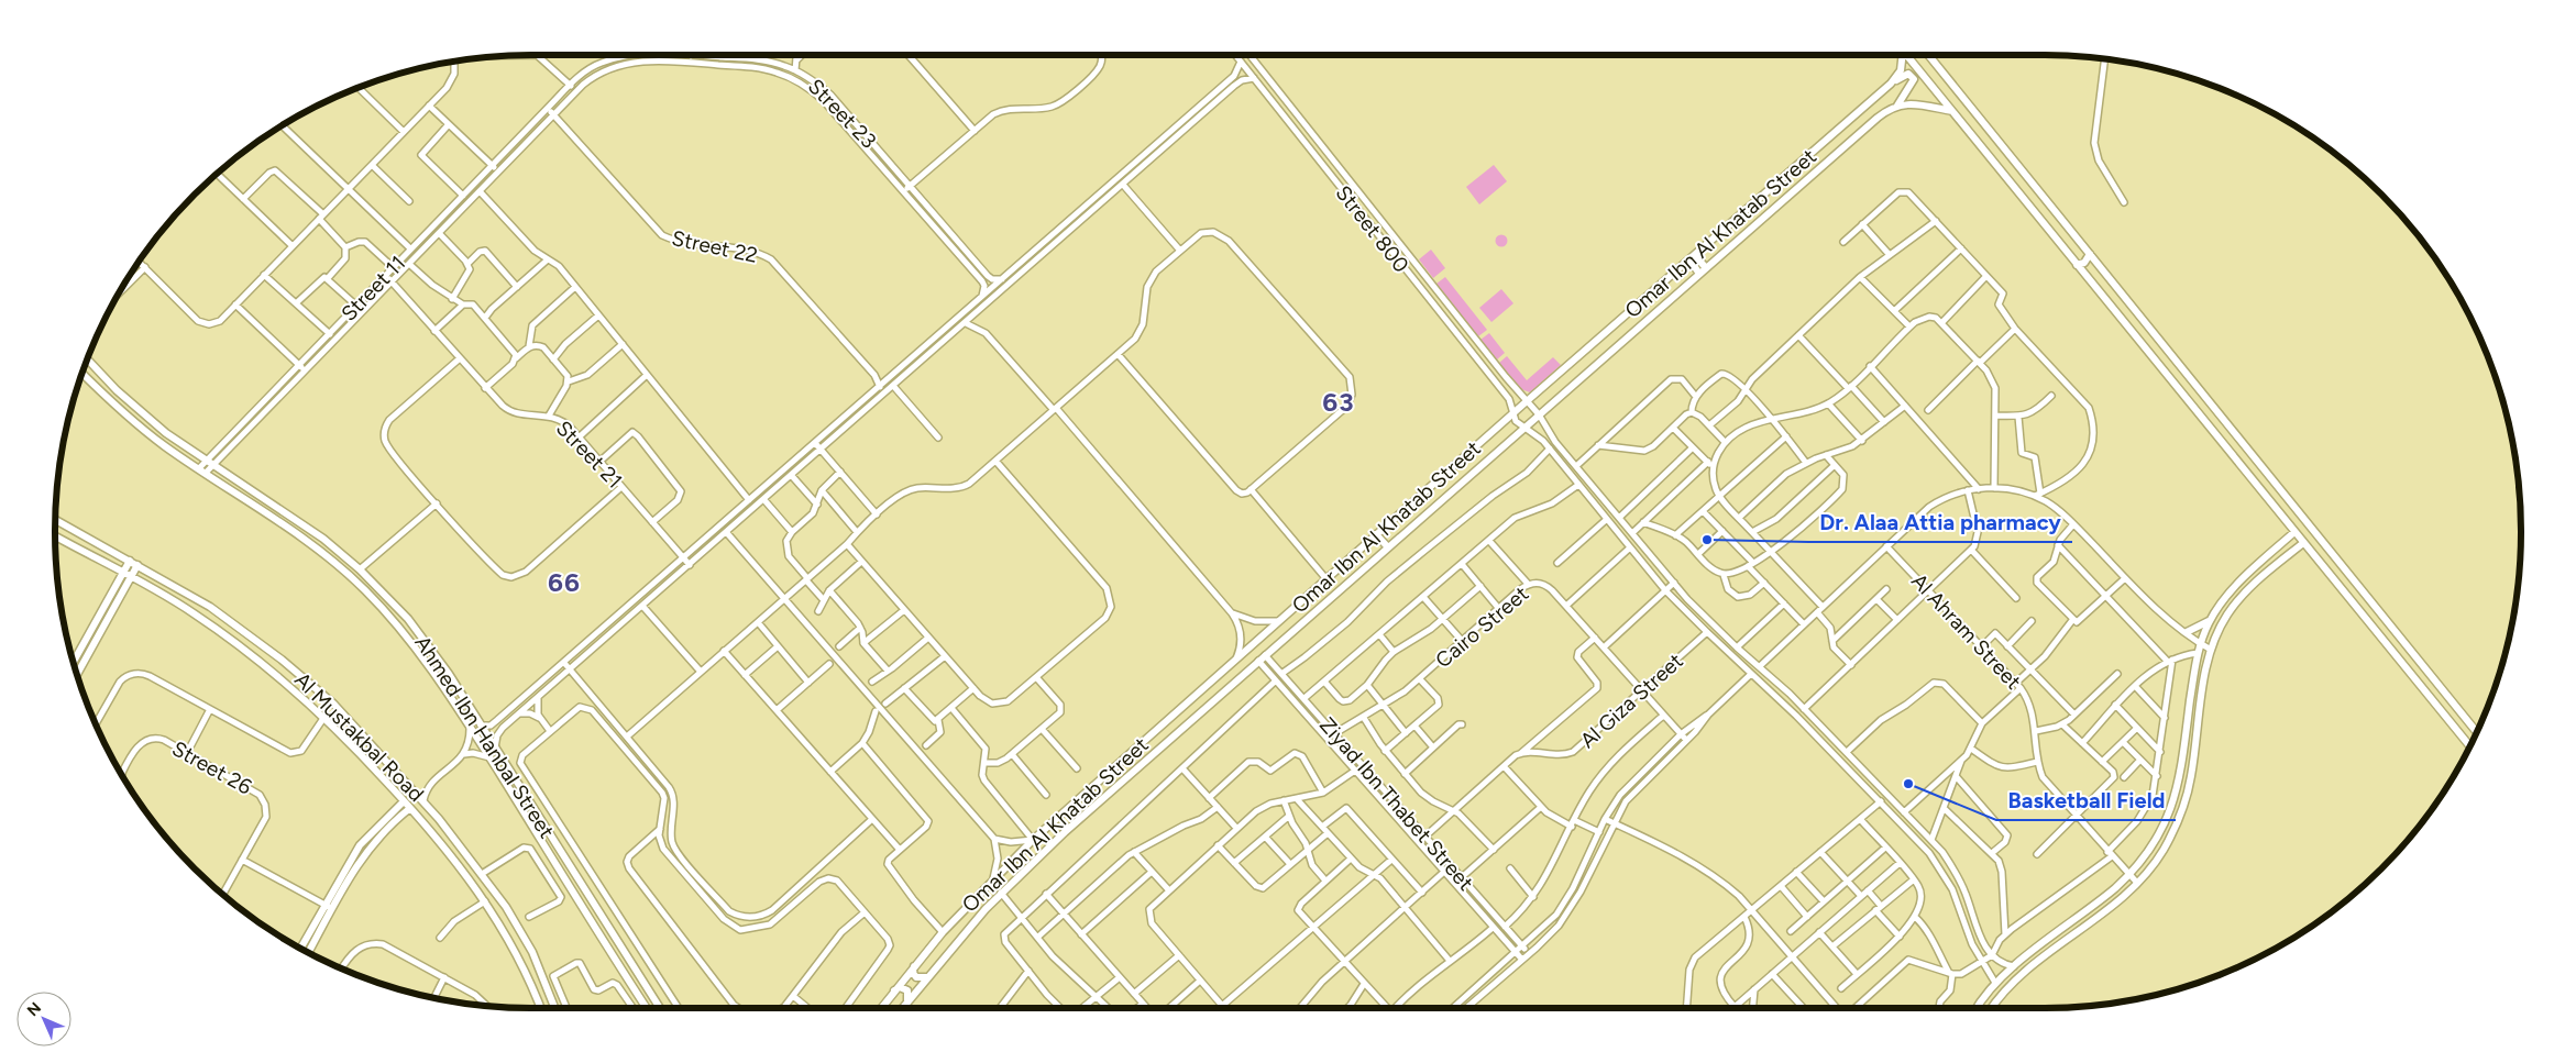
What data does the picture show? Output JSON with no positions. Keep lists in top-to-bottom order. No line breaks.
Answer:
{"streets":{"street":["Street 23","Street 800","Omar Ibn Al Khatab Street","Street 22","Street 11","Street 21","Cairo Street","Al Ahram Street","Al Giza Street","Al Mustakbal Road","Ahmed Ibn Hanbal Street","Street 26","Ziyad Ibn Thabet Street"]},"crossings":[["Street 23","Street 22"],["Street 23","Street 11"],["Street 800","Omar Ibn Al Khatab Street"],["Street 800","Al Giza Street"],["Omar Ibn Al Khatab Street","Ziyad Ibn Thabet Street"],["Street 22","Street 11"],["Street 11","Street 21"],["Street 11","Ahmed Ibn Hanbal Street"],["Cairo Street","Al Giza Street"],["Cairo Street","Ziyad Ibn Thabet Street"]],"districts":["63","66"],"places":["Dr. Alaa Attia pharmacy","Basketball Field"],"north":"top left"}
